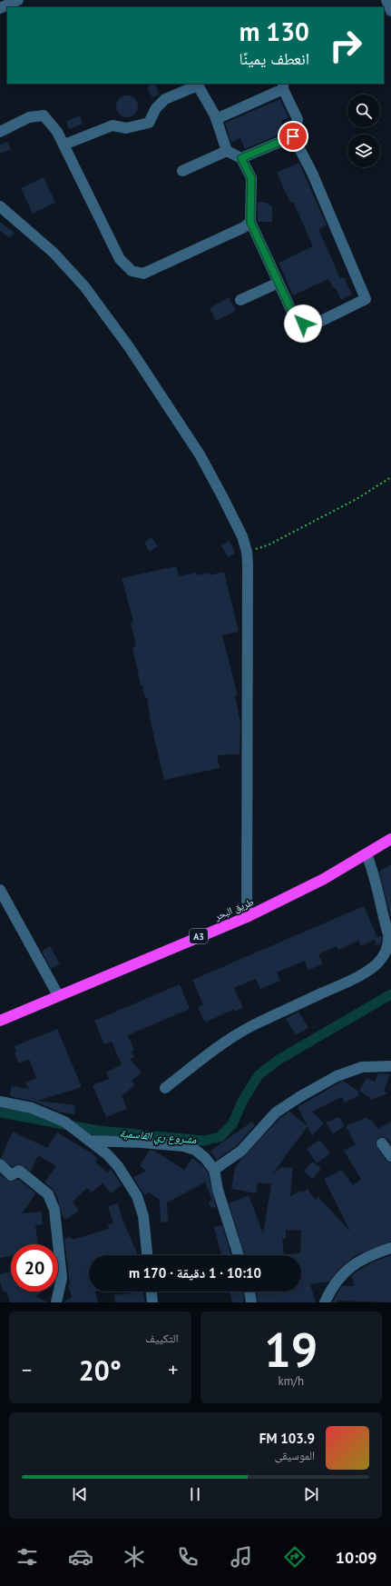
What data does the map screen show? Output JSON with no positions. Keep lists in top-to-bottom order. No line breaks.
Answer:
{"streets":{"highway":["طريق البحر","A3"]},"water":["مشروع ري القاسمية"],"page":{"turn":["130 m","انعطف يمينًا"],"limit":"20","trip":"10:10 · 1 دقيقة · 170 m","tile":[["19","km/h"],"التكييف"],"heat":["−","20°","+"],"song":["103.9 FM","الموسيقى"],"tabs":"10:09"}}
